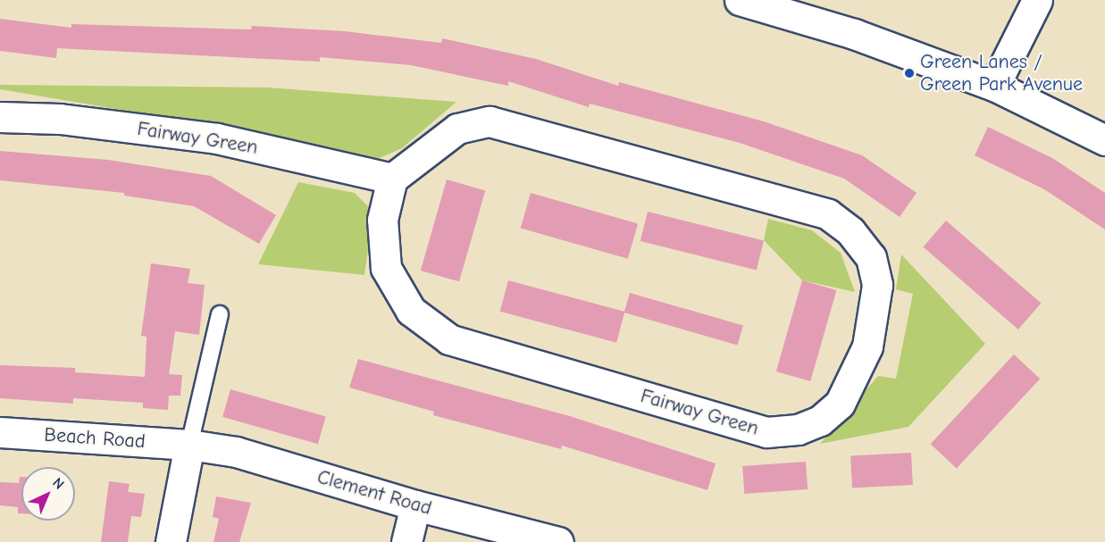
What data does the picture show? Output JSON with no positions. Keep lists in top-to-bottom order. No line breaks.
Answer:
{"streets":{"street":["Fairway Green","Beach Road","Clement Road"]},"crossings":[["Beach Road","Clement Road"]],"places":["Green Lanes / Green Park Avenue"],"north":"top right"}
